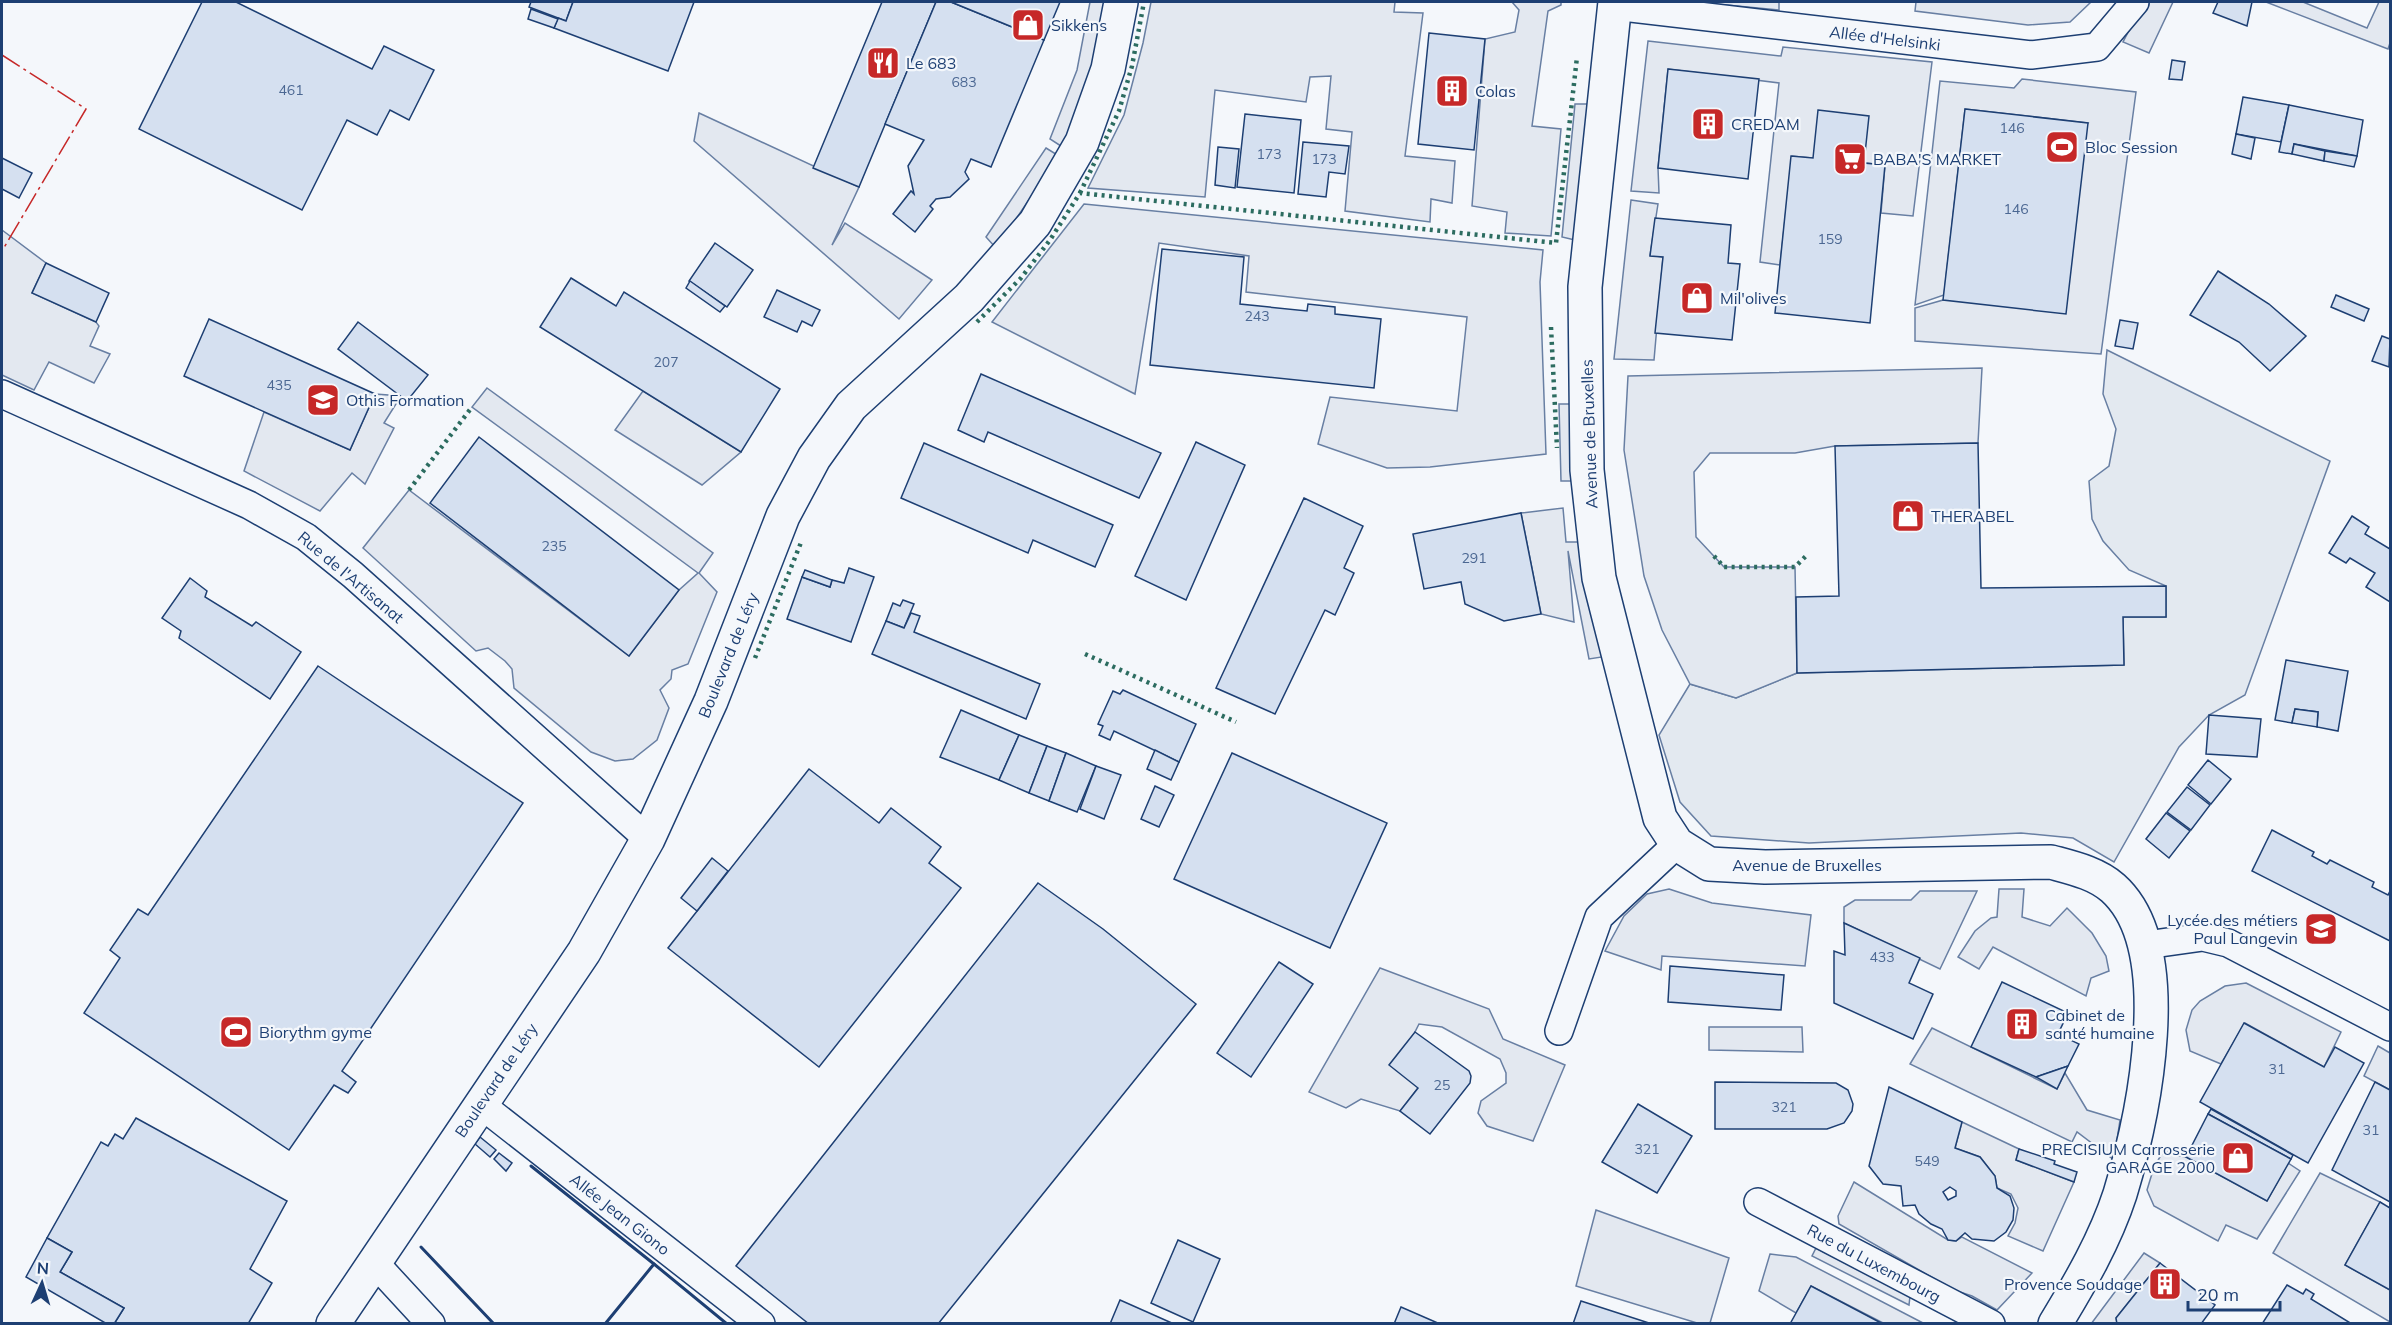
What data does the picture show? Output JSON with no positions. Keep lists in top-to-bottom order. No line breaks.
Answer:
{"streets":{"street":["Allée d'Helsinki","Avenue de Bruxelles","Rue de l'Artisanat","Boulevard de Léry","Allée Jean Giono","Rue du Luxembourg"]},"crossings":[["Allée d'Helsinki","Avenue de Bruxelles"],["Rue de l'Artisanat","Boulevard de Léry"],["Boulevard de Léry","Allée Jean Giono"]],"places":{"shop":["Sikkens","Mil'olives","THERABEL","PRECISIUM Carrosserie GARAGE 2000"],"restaurant":["Le 683"],"building":["Colas","CREDAM","Cabinet de santé humaine","Provence Soudage"],"sports":["Bloc Session","Biorythm gyme"],"supermarket":["BABA'S MARKET"],"school or university":["Othis Formation","Lycée des métiers Paul Langevin"]},"house_numbers":["683","461","146","173","173","146","159","243","207","435","235","291","433","31","25","321","31","321","549"],"scale_bar":"20 m","north":"top"}
